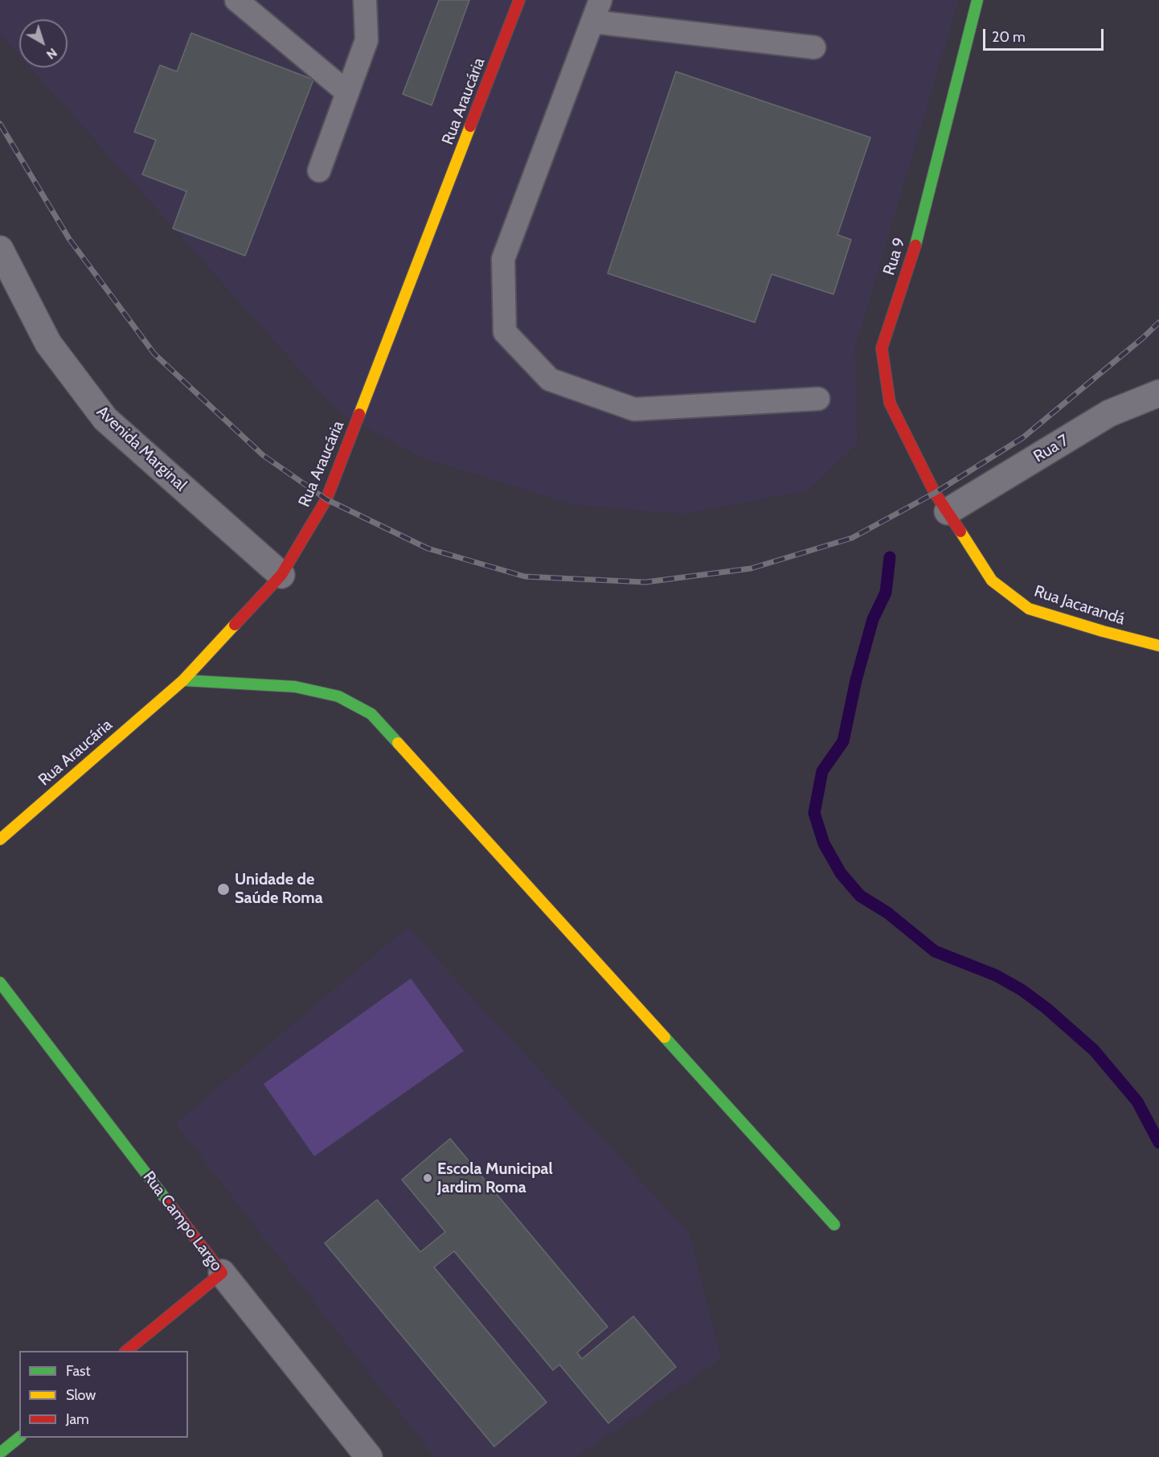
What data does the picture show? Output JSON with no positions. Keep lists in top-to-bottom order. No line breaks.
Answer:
{"streets":{"street":["Rua Araucária","Rua 9","Avenida Marginal","Rua 7","Rua Jacarandá","Rua Campo Largo"]},"crossings":[["Rua Araucária","Avenida Marginal"],["Rua 9","Rua 7"],["Rua 9","Rua Jacarandá"],["Rua 7","Rua Jacarandá"]],"places":["Unidade de Saúde Roma","Escola Municipal Jardim Roma"],"legend":["Fast","Slow","Jam"],"scale_bar":"20 m","north":"bottom right"}
